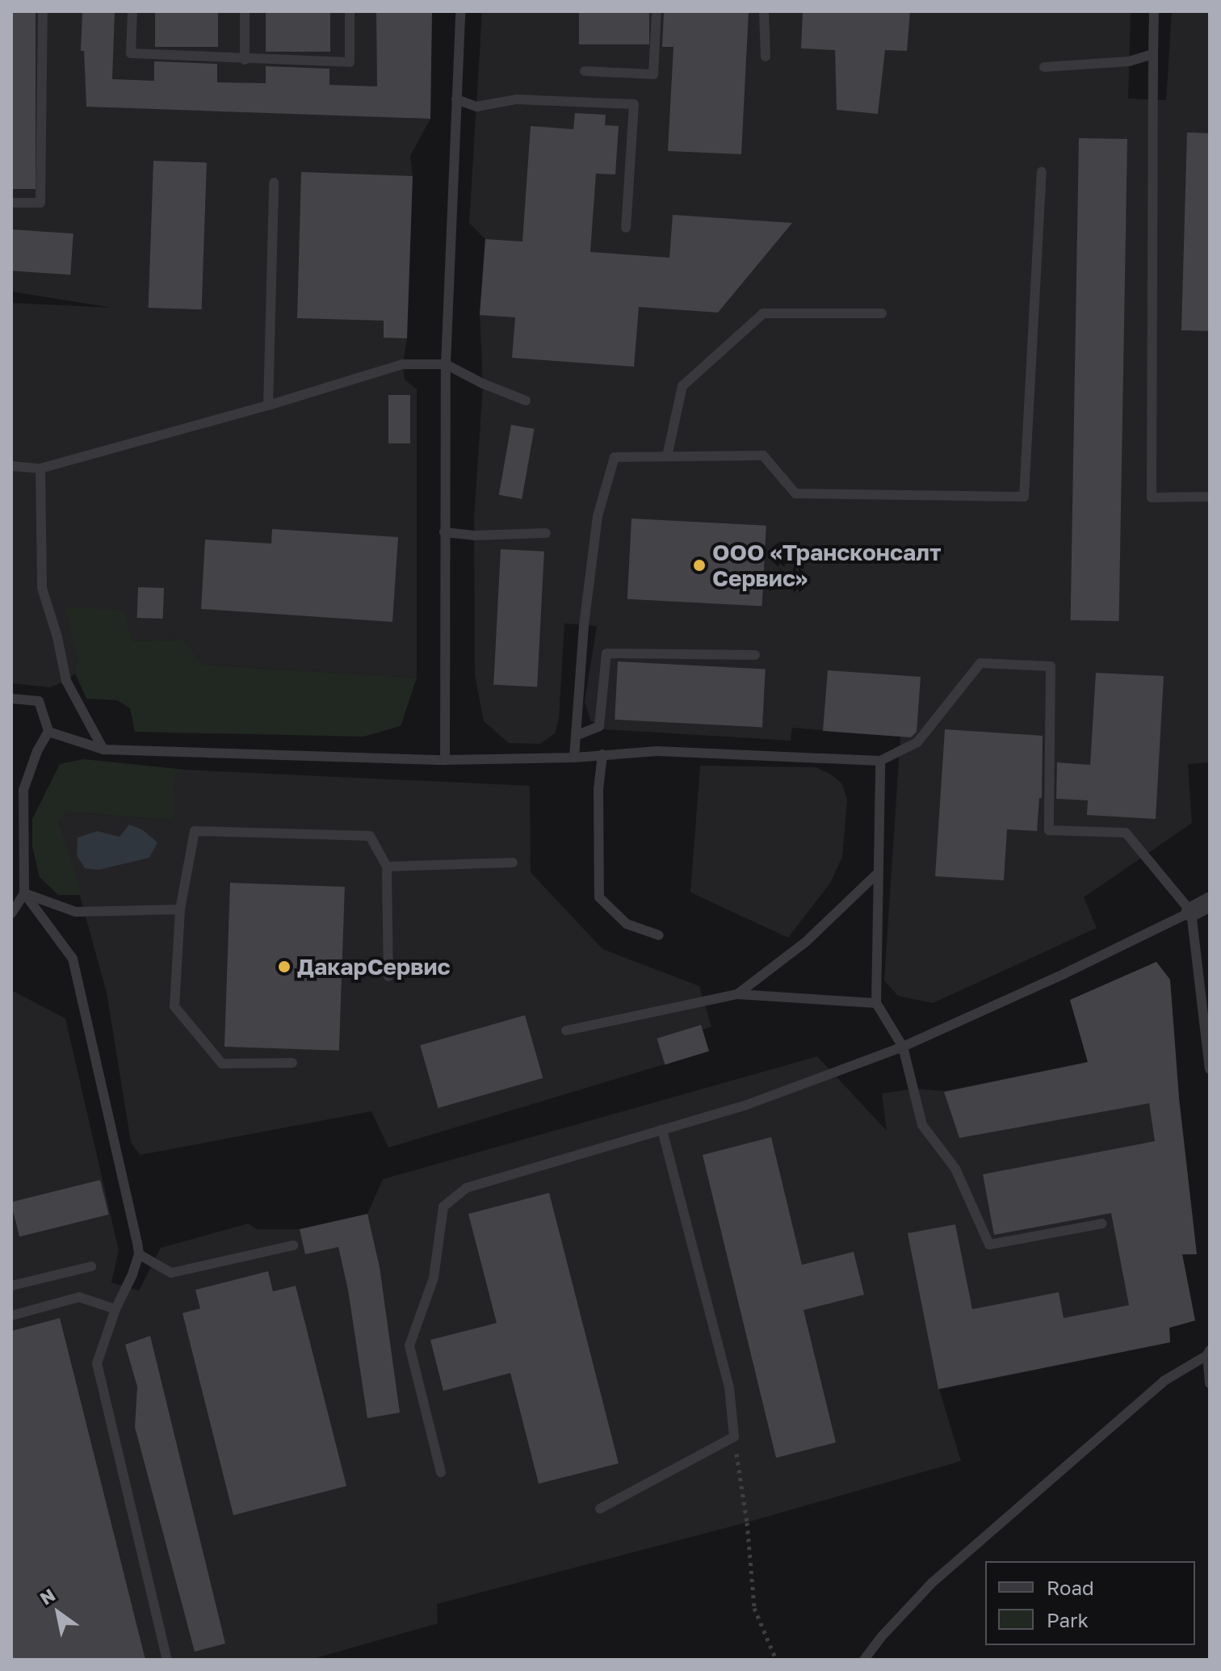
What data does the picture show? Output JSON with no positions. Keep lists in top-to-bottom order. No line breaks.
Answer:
{"places":["ООО «Трансконсалт Сервис»","ДакарСервис"],"legend":["Road","Park"],"north":"top left"}
